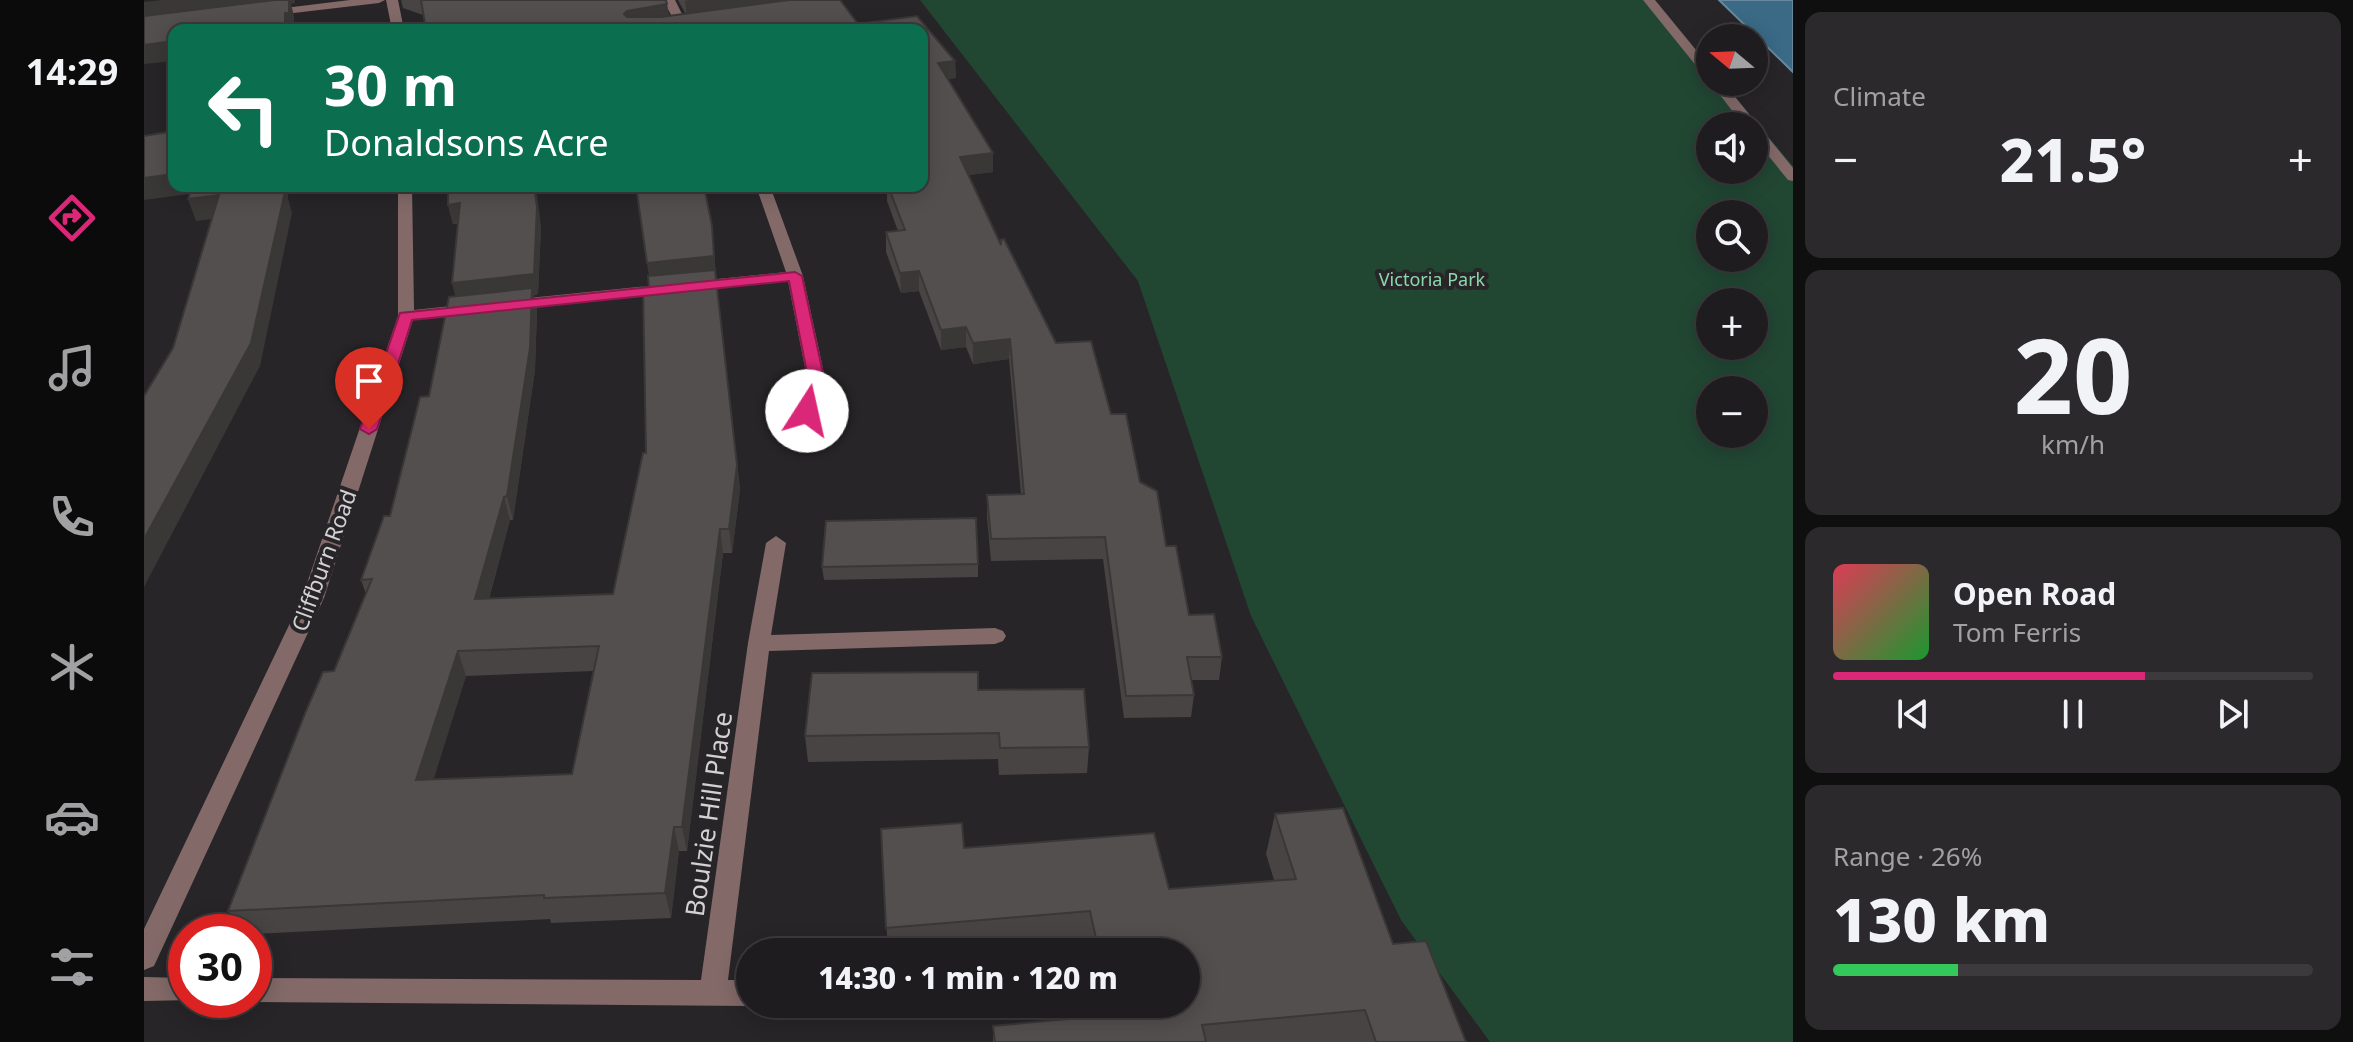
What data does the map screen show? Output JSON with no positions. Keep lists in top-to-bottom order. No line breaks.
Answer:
{"streets":{"street":["Cliffburn Road","Boulzie Hill Place"]},"parks":["Victoria Park"],"north":"left","page":{"tabs":"14:29","tile":["Climate",["20","km/h"],["Range · 26%","130 km"]],"map_buttons":["+","−"],"turn":["30 m","Donaldsons Acre"],"heat":["−","21.5°","+"],"song":["Open Road","Tom Ferris"],"limit":"30","trip":"14:30 · 1 min · 120 m"}}
